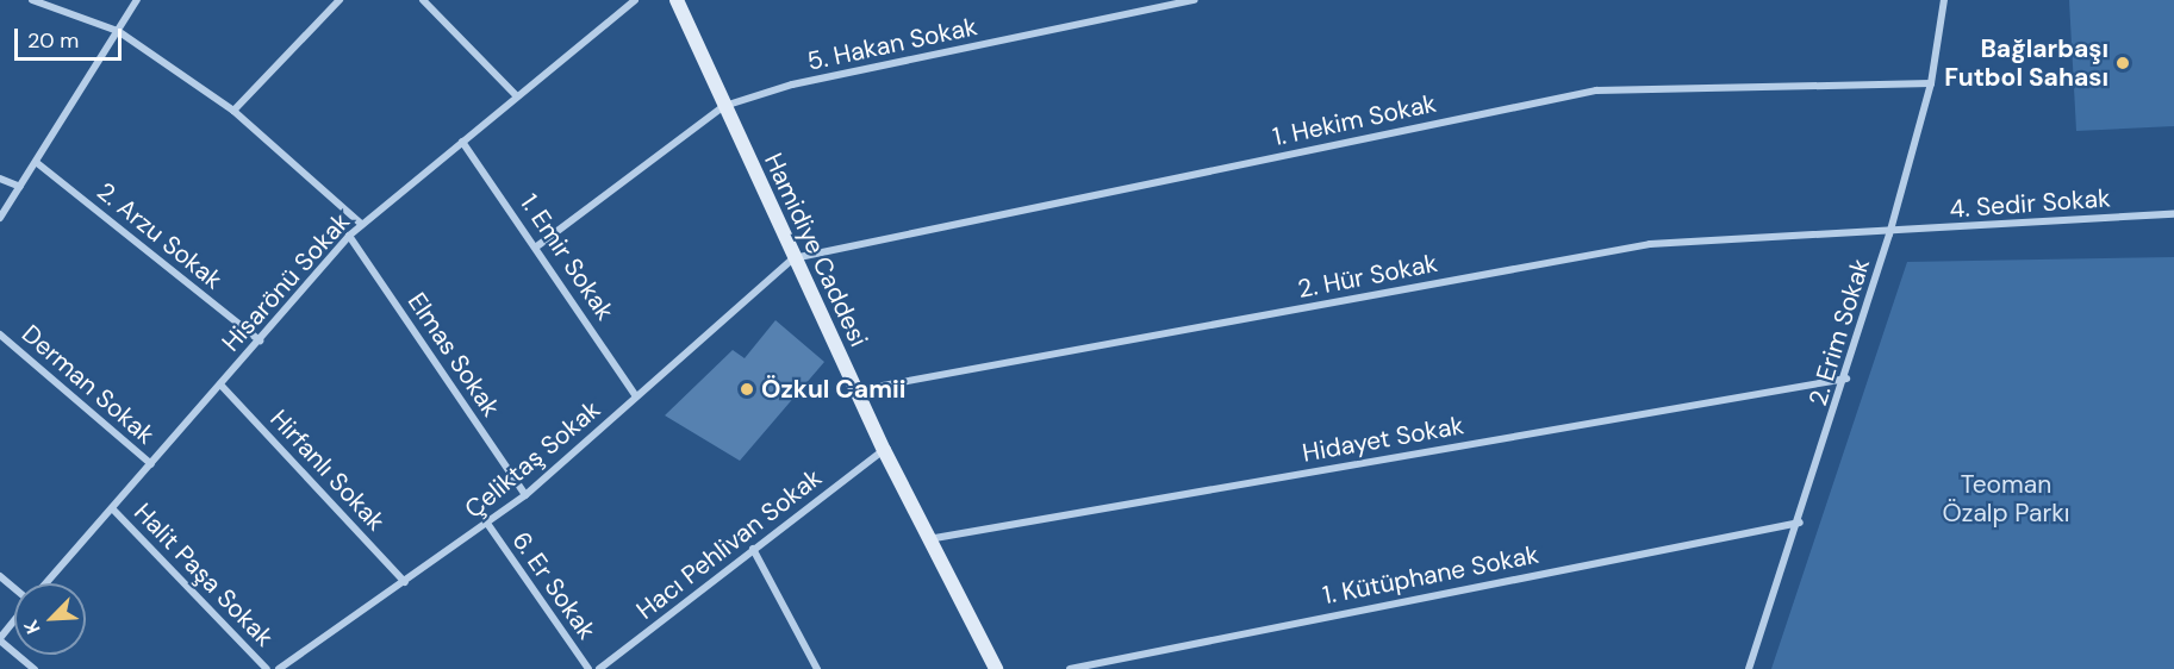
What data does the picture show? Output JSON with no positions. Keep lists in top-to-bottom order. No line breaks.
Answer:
{"streets":{"main road":["Hamidiye Caddesi"],"street":["5. Hakan Sokak","1. Hekim Sokak","4. Sedir Sokak","2. Arzu Sokak","1. Emir Sokak","2. Hür Sokak","Hisarönü Sokak","2. Erim Sokak","Elmas Sokak","Derman Sokak","Hidayet Sokak","Çeliktaş Sokak","Hirfanlı Sokak","Hacı Pehlivan Sokak","Halit Paşa Sokak","1. Kütüphane Sokak","6. Er Sokak"]},"crossings":[["5. Hakan Sokak","Hamidiye Caddesi"],["5. Hakan Sokak","1. Emir Sokak"],["1. Hekim Sokak","Hamidiye Caddesi"],["1. Hekim Sokak","2. Erim Sokak"],["1. Hekim Sokak","Çeliktaş Sokak"],["4. Sedir Sokak","2. Hür Sokak"],["4. Sedir Sokak","2. Erim Sokak"],["2. Arzu Sokak","Hisarönü Sokak"],["Hamidiye Caddesi","2. Hür Sokak"],["Hamidiye Caddesi","Hidayet Sokak"],["Hamidiye Caddesi","Çeliktaş Sokak"],["Hamidiye Caddesi","Hacı Pehlivan Sokak"],["1. Emir Sokak","Hisarönü Sokak"],["1. Emir Sokak","Çeliktaş Sokak"],["2. Hür Sokak","2. Erim Sokak"],["Hisarönü Sokak","Elmas Sokak"],["Hisarönü Sokak","Derman Sokak"],["Hisarönü Sokak","Hirfanlı Sokak"],["Hisarönü Sokak","Halit Paşa Sokak"],["2. Erim Sokak","Hidayet Sokak"],["2. Erim Sokak","1. Kütüphane Sokak"],["Elmas Sokak","Çeliktaş Sokak"],["Çeliktaş Sokak","Hirfanlı Sokak"],["Çeliktaş Sokak","6. Er Sokak"]],"parks":["Teoman Özalp Parkı"],"places":["Bağlarbaşı Futbol Sahası","Özkul Camii"],"scale_bar":"20 m","north":"bottom left"}
